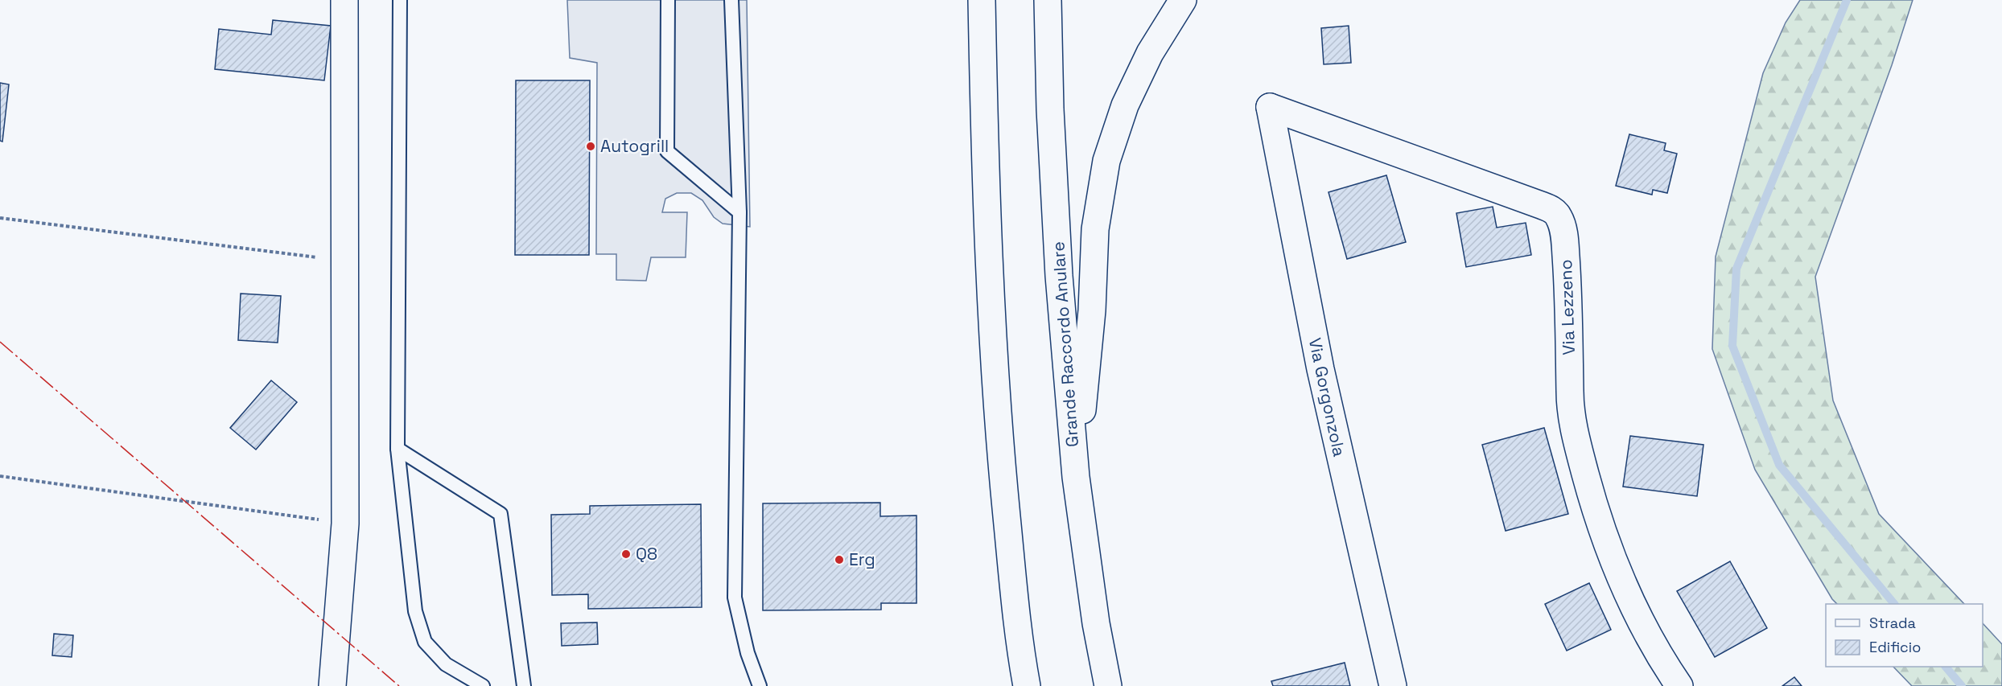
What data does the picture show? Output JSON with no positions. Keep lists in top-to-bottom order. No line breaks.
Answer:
{"streets":{"main road":["Via Lezzeno","Grande Raccordo Anulare","Via Gorgonzola"]},"crossings":[["Via Lezzeno","Via Gorgonzola"]],"places":["Autogrill","Q8","Erg"],"legend":["Strada","Edificio"]}
